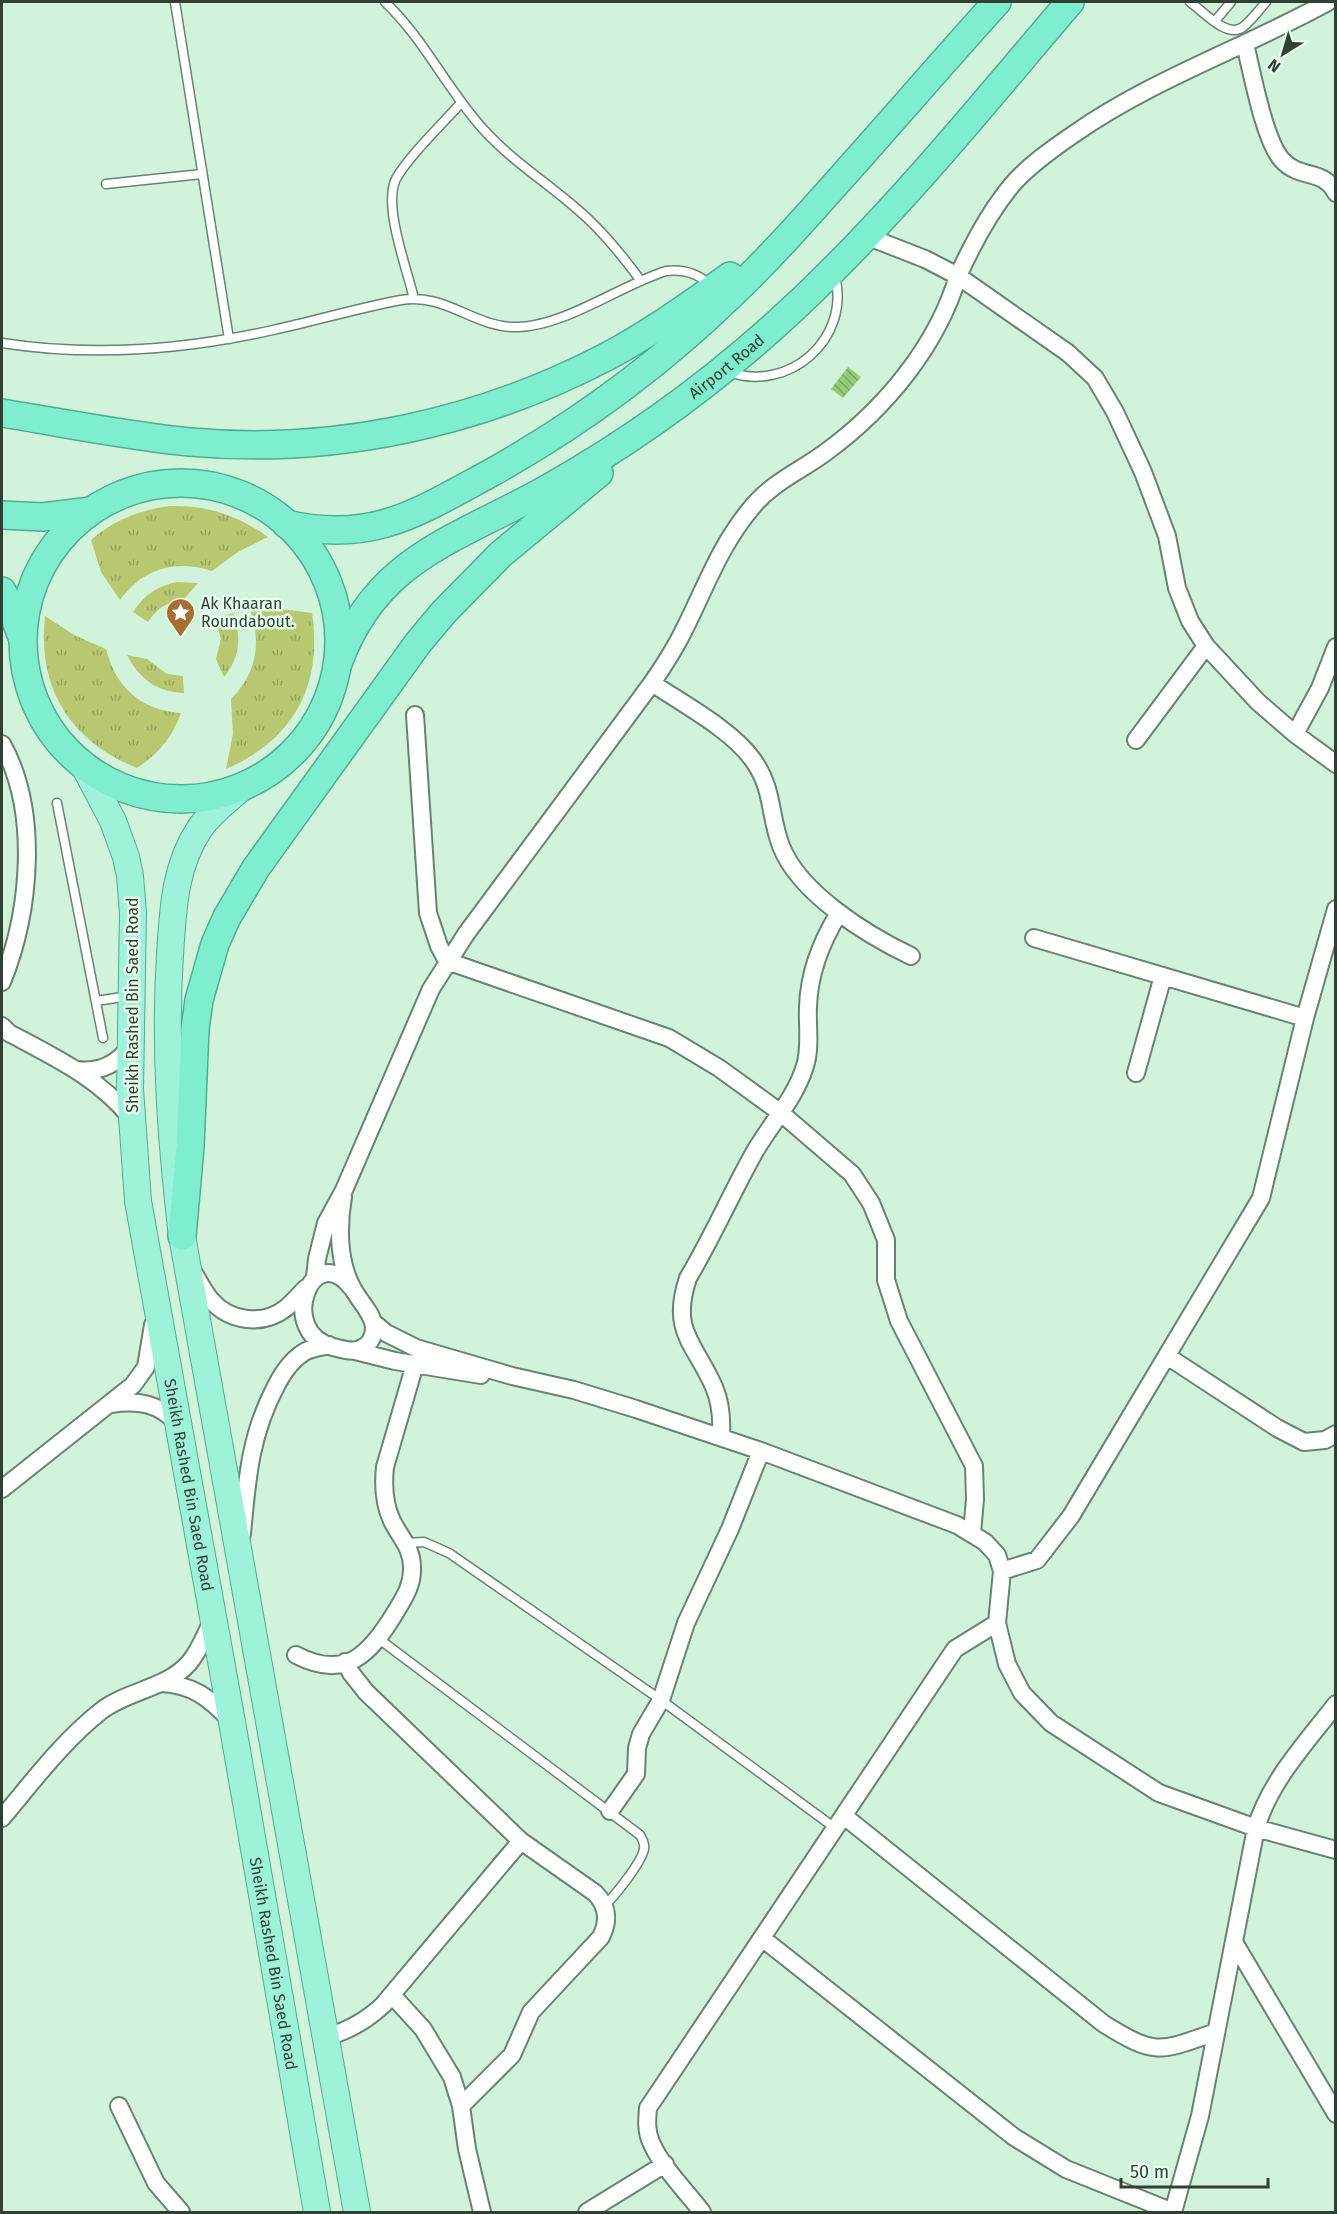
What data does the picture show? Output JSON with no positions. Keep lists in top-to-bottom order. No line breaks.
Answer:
{"streets":{"highway":["Airport Road"],"main road":["Sheikh Rashed Bin Saed Road"]},"places":{"place":["Ak Khaaran Roundabout."]},"scale_bar":"50 m","north":"bottom left"}
